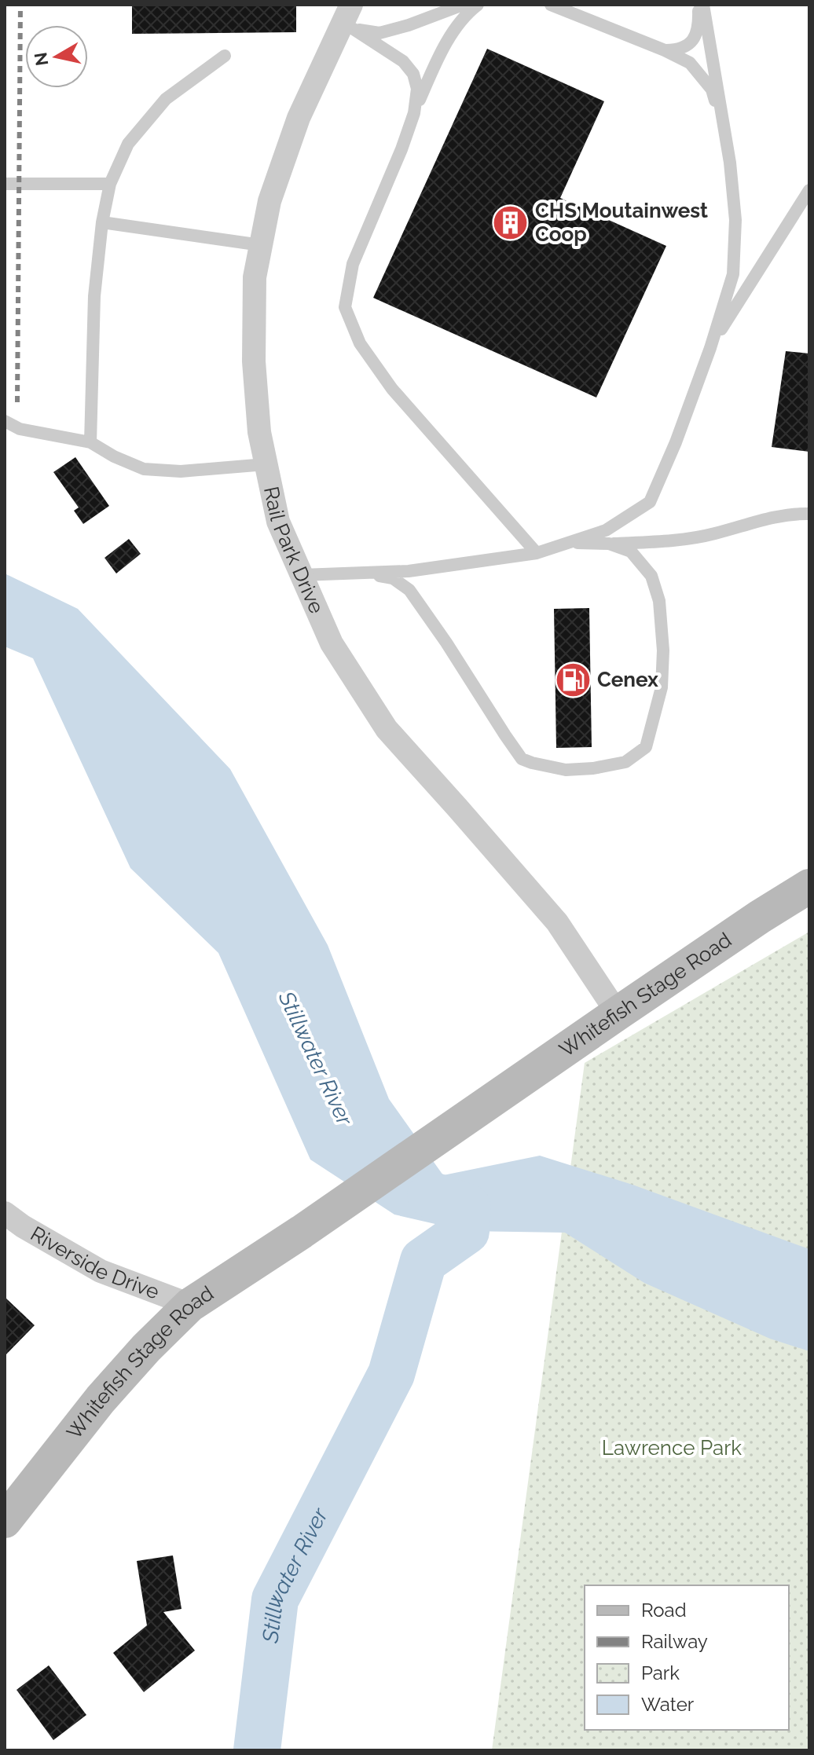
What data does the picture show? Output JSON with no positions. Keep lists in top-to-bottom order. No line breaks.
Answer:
{"streets":{"main road":["Whitefish Stage Road"],"street":["Rail Park Drive","Riverside Drive"]},"crossings":[["Rail Park Drive","Whitefish Stage Road"],["Whitefish Stage Road","Riverside Drive"]],"water":["Stillwater River"],"parks":["Lawrence Park"],"places":{"building":["CHS Moutainwest Coop"],"fuel station":["Cenex"]},"legend":["Road","Railway","Park","Water"],"north":"left"}
